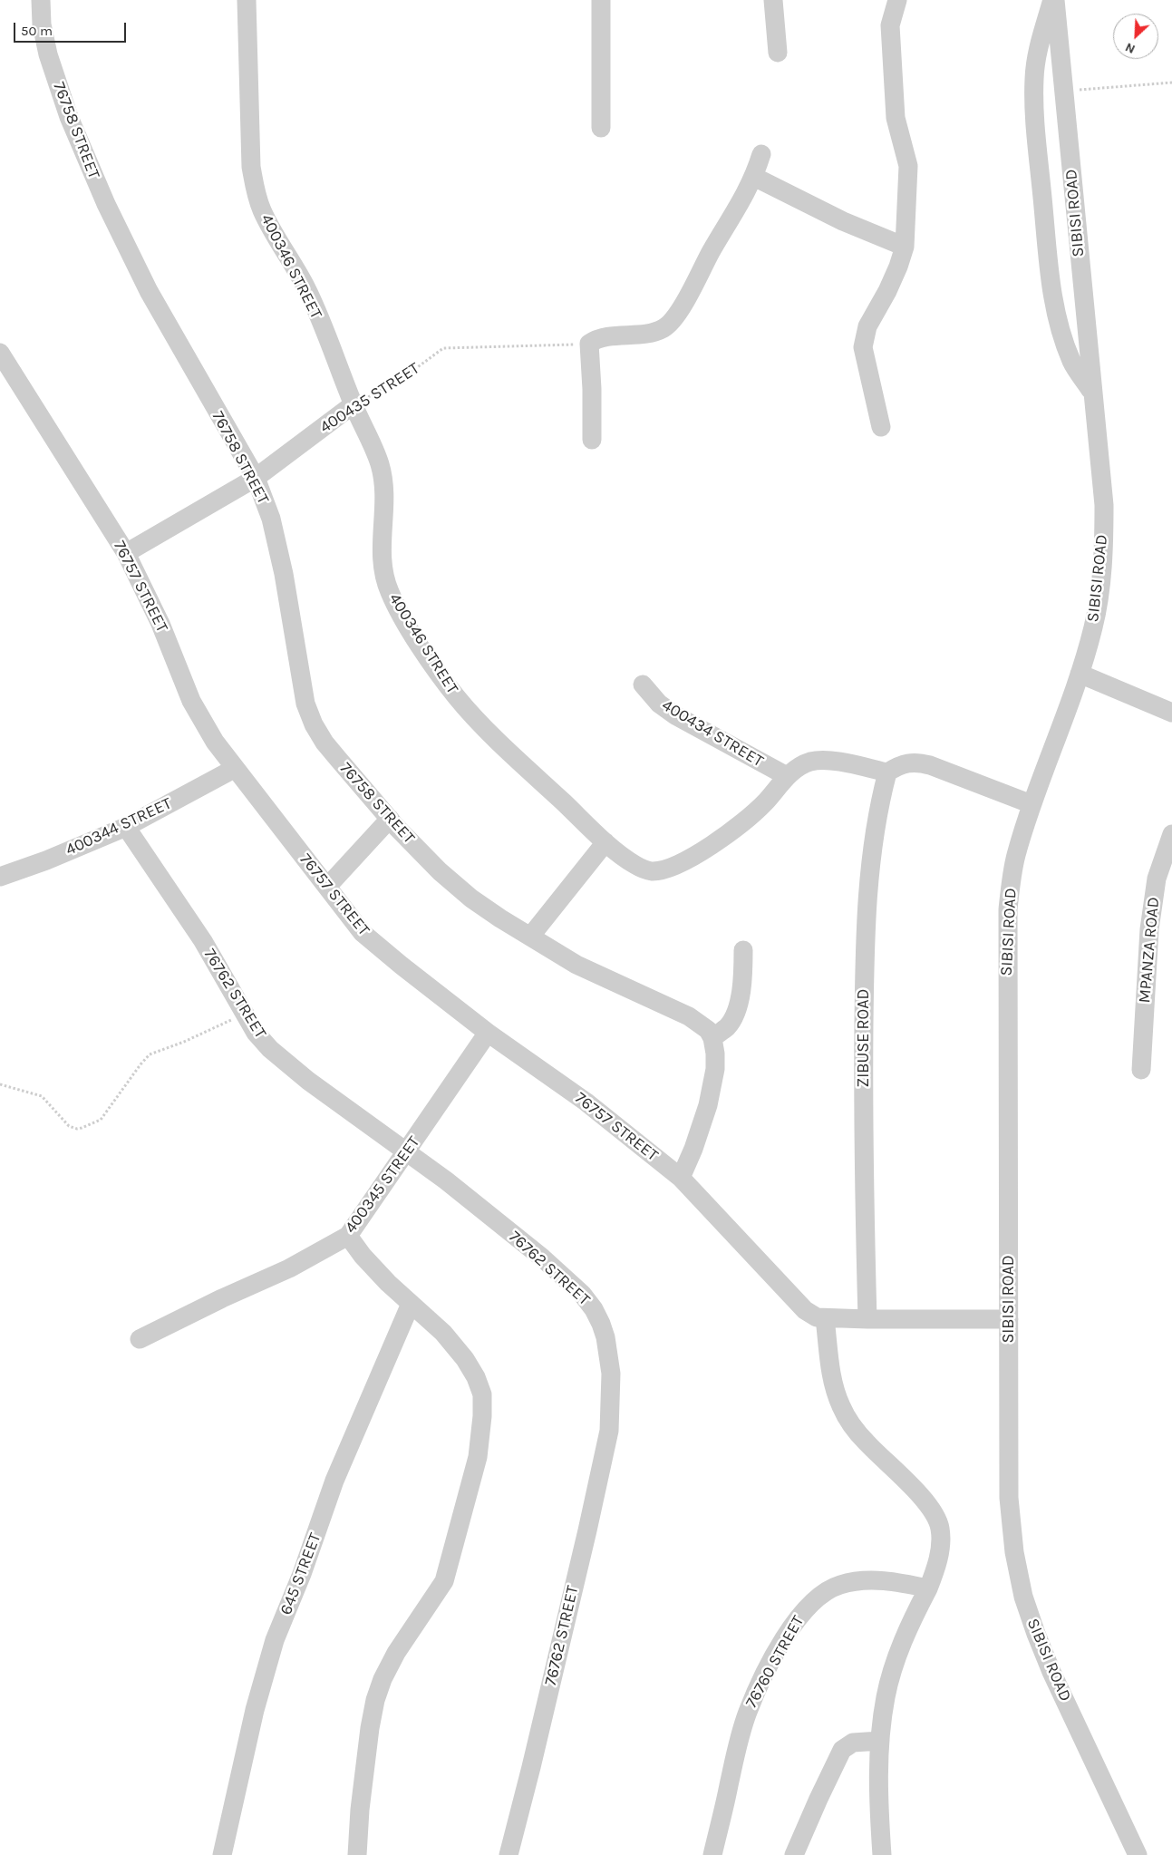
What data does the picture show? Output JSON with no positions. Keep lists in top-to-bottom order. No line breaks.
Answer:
{"streets":{"street":["76758 STREET","SIBISI ROAD","400346 STREET","400435 STREET","76757 STREET","400434 STREET","400344 STREET","MPANZA ROAD","76762 STREET","ZIBUSE ROAD","400345 STREET","645 STREET","76760 STREET"]},"crossings":[["76758 STREET","400435 STREET"],["400346 STREET","400435 STREET"],["400346 STREET","400434 STREET"],["400346 STREET","ZIBUSE ROAD"],["400435 STREET","76757 STREET"],["76757 STREET","400344 STREET"],["76757 STREET","ZIBUSE ROAD"],["76757 STREET","400345 STREET"],["400344 STREET","76762 STREET"],["76762 STREET","400345 STREET"]],"scale_bar":"50 m","north":"bottom left"}
